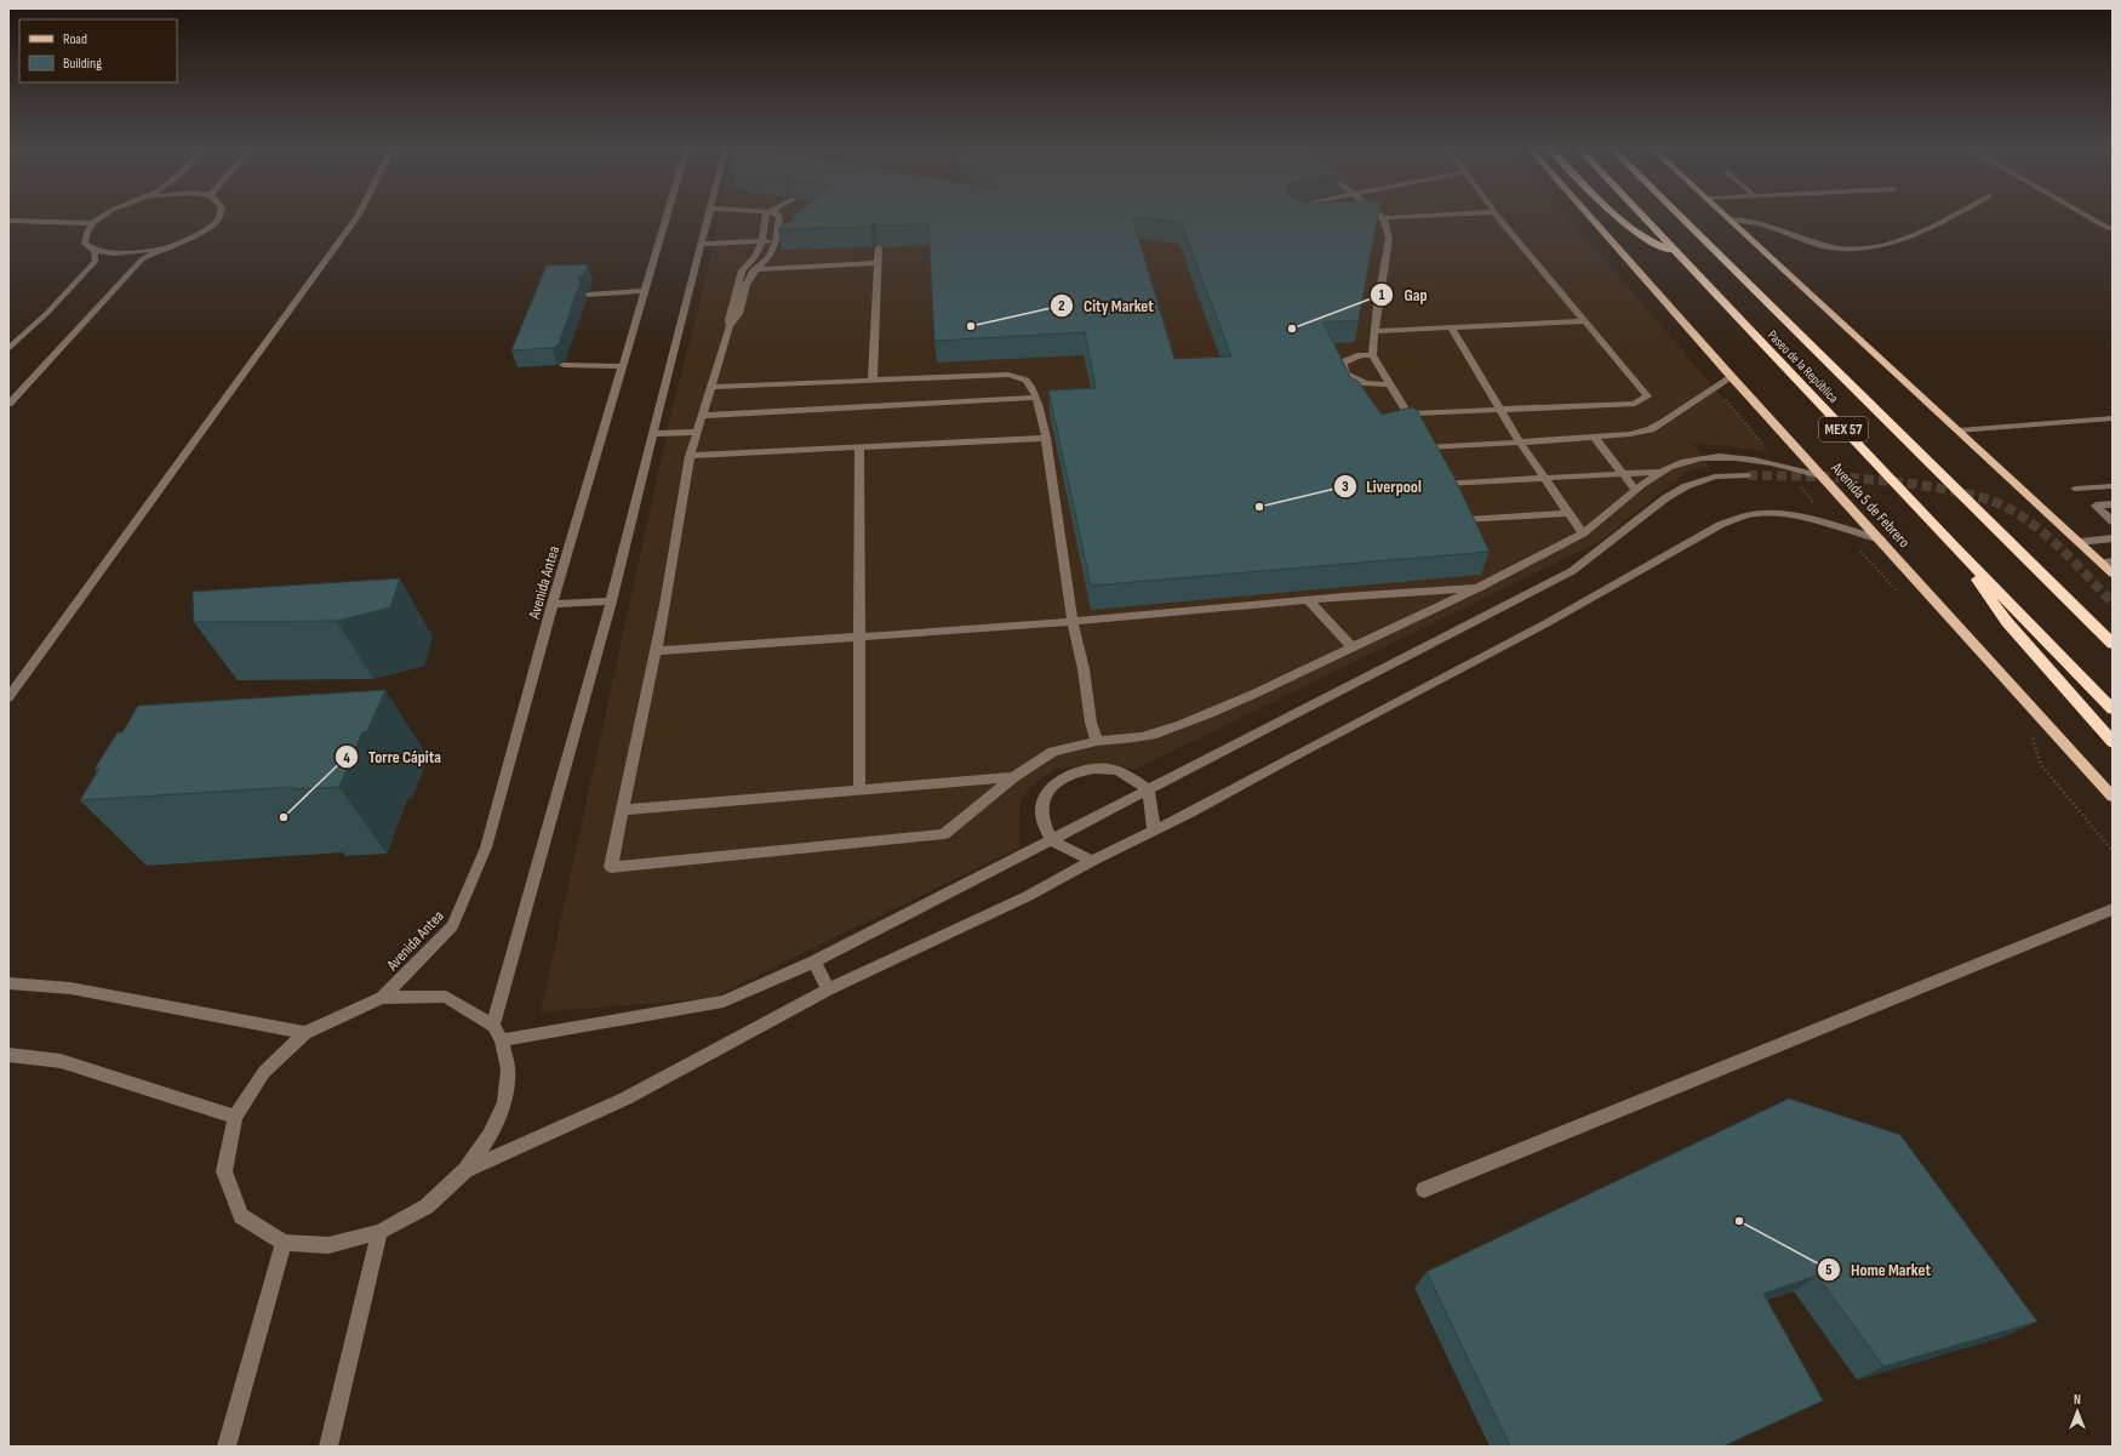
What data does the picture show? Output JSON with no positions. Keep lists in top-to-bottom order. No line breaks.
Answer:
{"streets":{"highway":["Paseo de la República","MEX 57"],"main road":["Avenida 5 de Febrero"],"street":["Avenida Antea"]},"places":["City Market","Gap","Liverpool","Torre Cápita","Home Market"],"legend":["Road","Building"],"north":"top"}
